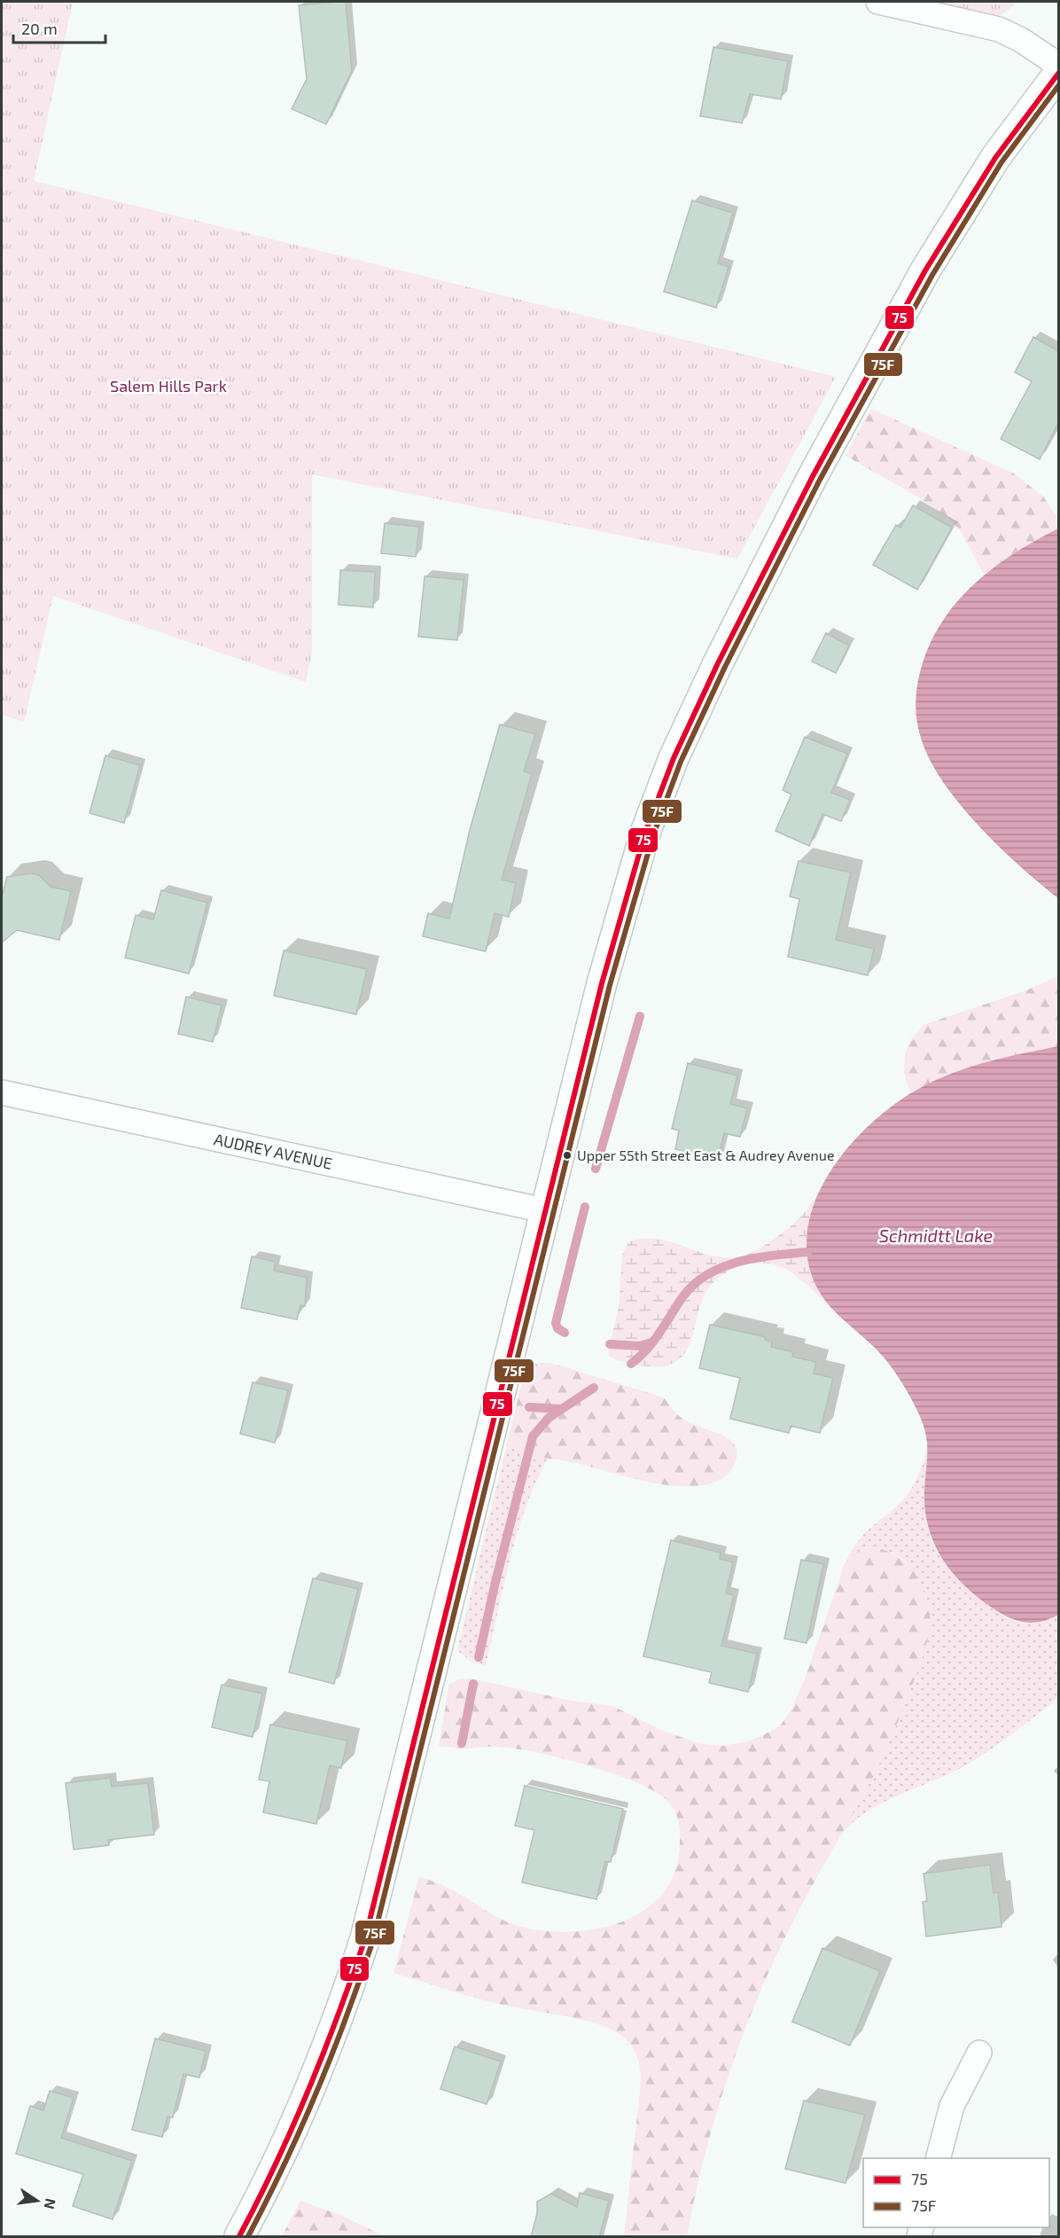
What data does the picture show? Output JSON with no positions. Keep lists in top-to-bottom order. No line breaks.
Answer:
{"streets":{"street":["AUDREY AVENUE"]},"water":["Schmidtt Lake"],"parks":["Salem Hills Park"],"places":["Upper 55th Street East & Audrey Avenue"],"lines":["transit line 75","transit line 75F"],"legend":["75","75F"],"scale_bar":"20 m","north":"right"}
